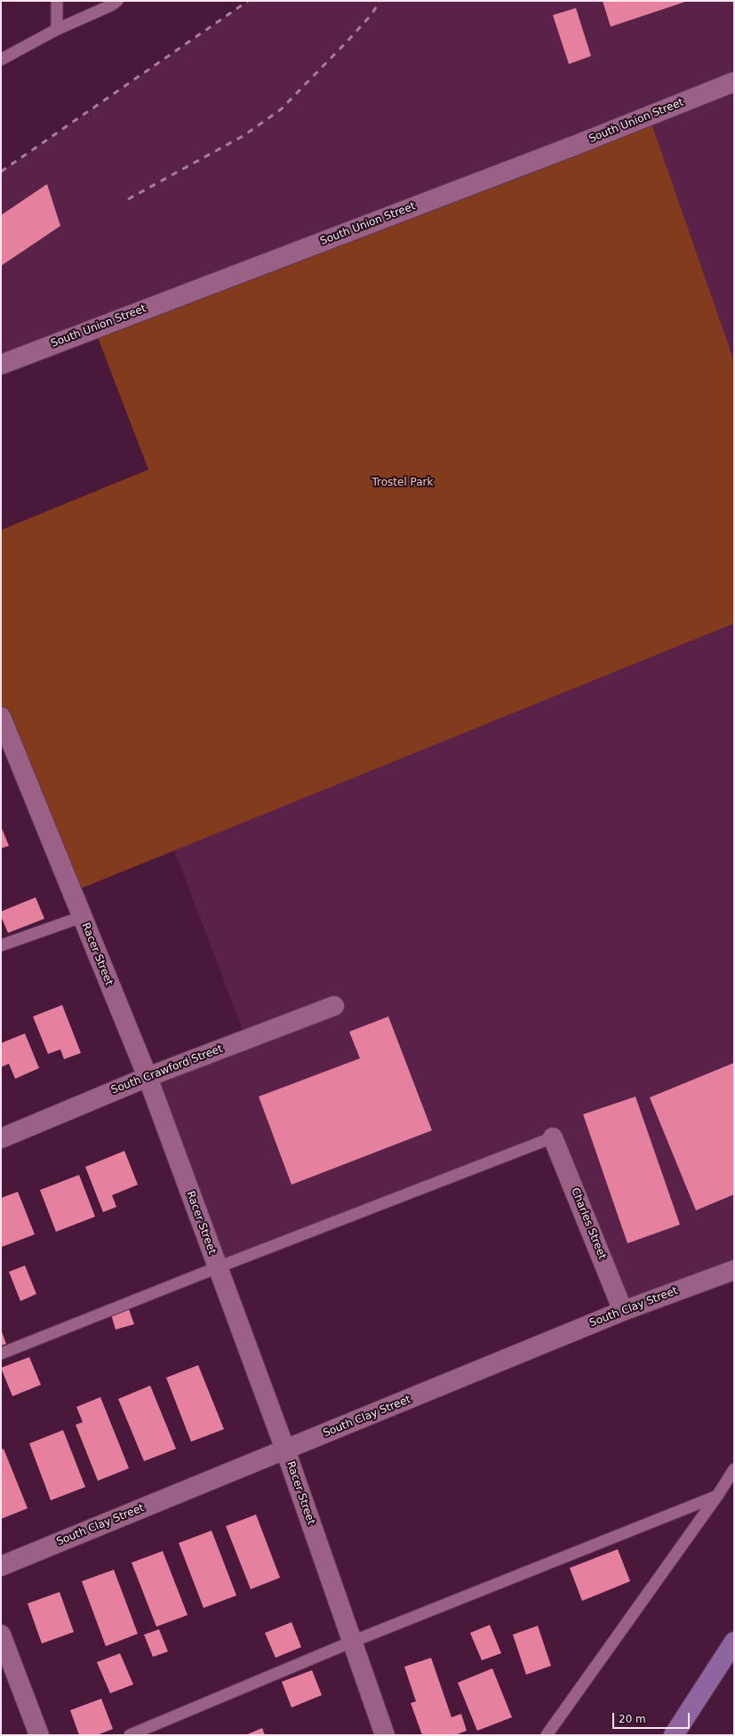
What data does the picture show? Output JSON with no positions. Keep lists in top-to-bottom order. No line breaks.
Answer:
{"streets":{"street":["South Union Street","Racer Street","South Crawford Street","Charles Street","South Clay Street"]},"crossings":[["Racer Street","South Crawford Street"],["Racer Street","South Clay Street"],["Charles Street","South Clay Street"]],"parks":["Trostel Park"],"scale_bar":"20 m"}
